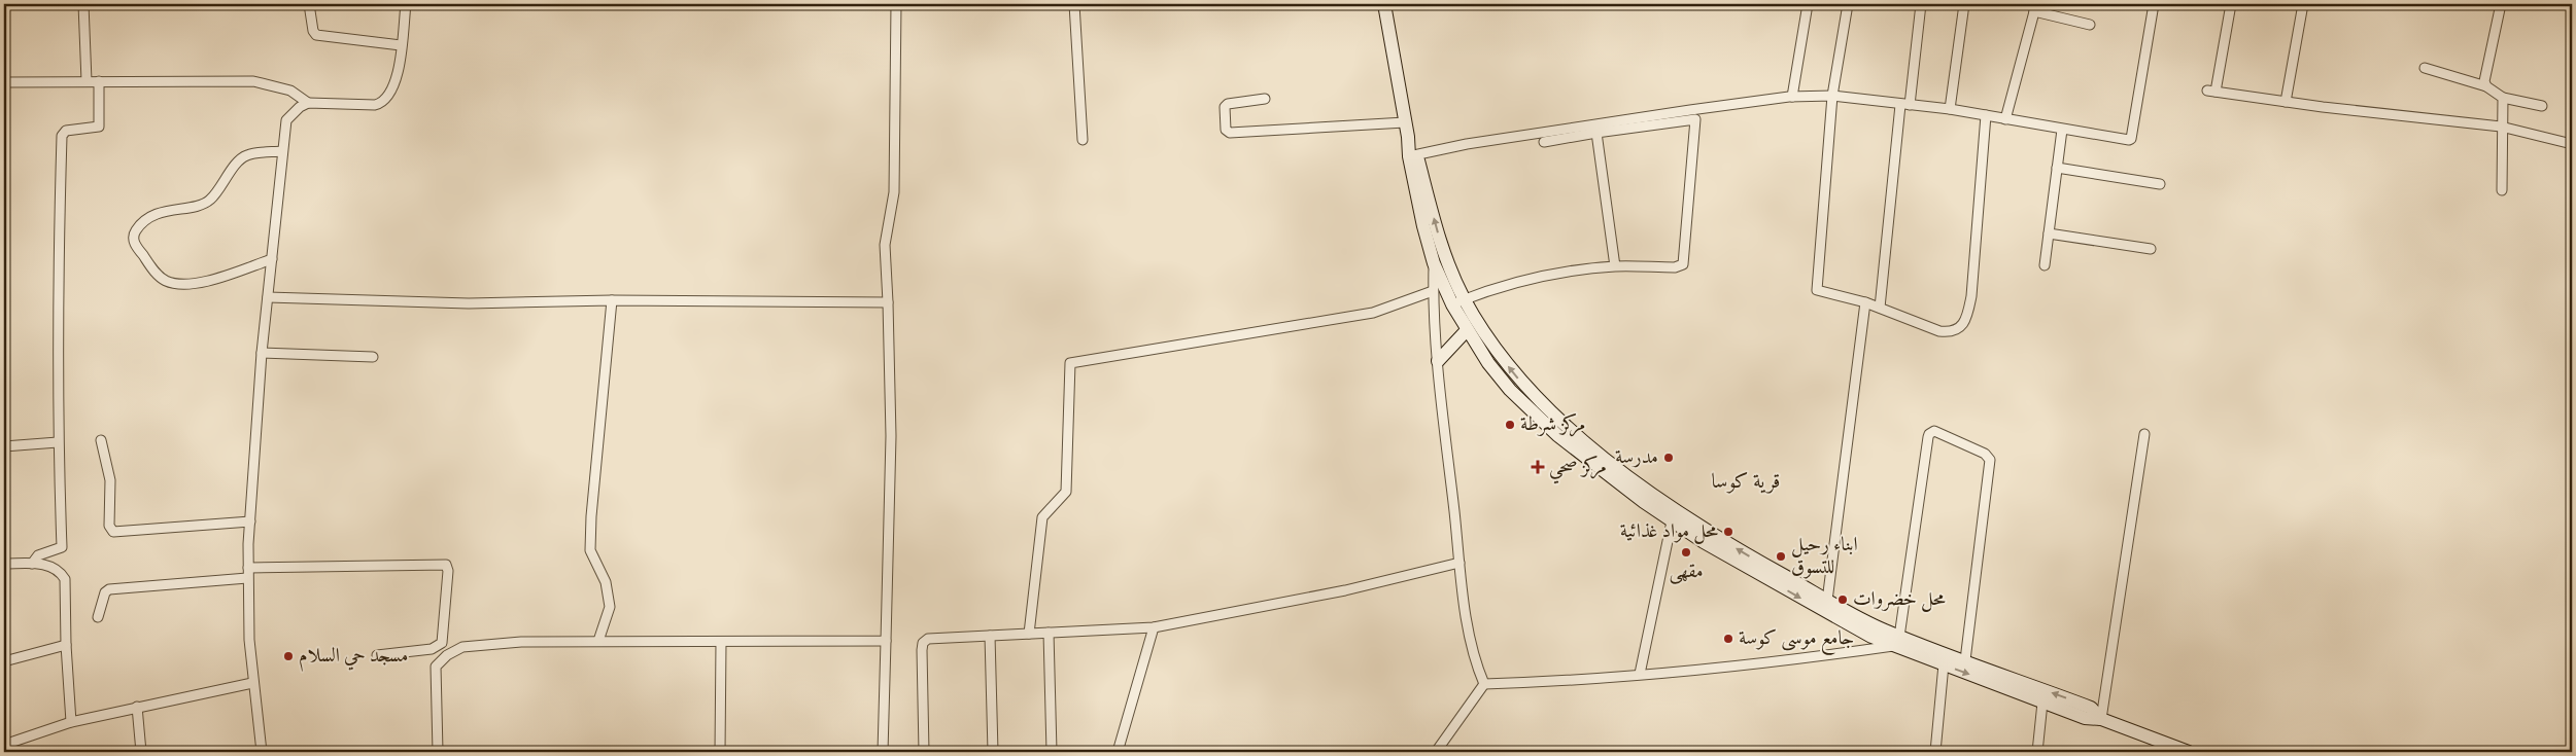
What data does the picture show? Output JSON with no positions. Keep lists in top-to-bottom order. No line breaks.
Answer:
{"districts":["قرية كوسا"],"places":{"other":["مركز شرطة","مدرسة","محل مواد غذائية","مقهى","ابناء رحيل للتسوق","محل خضروات","جامع موسى كوسة","مسجد حي السلام"],"health":["مركز صحي"]}}
